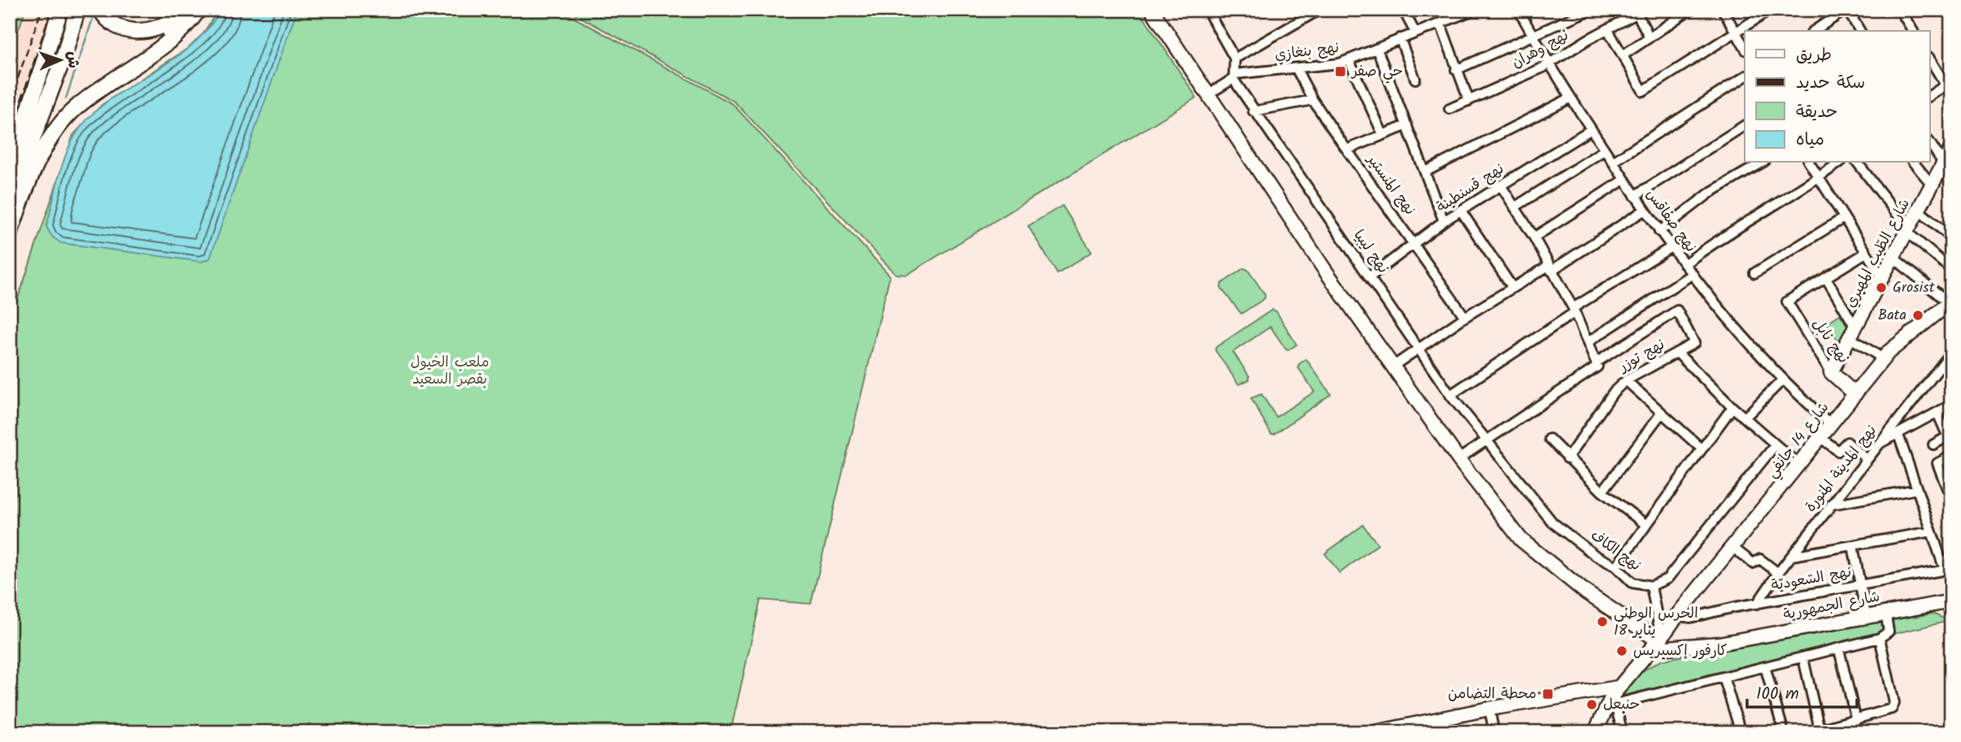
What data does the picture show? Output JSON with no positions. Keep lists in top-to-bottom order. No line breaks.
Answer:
{"streets":{"street":["نهج وهران","نهج بنغازي","نهج المنستير","نهج قسنطينة","نهج صفاقس","نهج ليبيا","شارع الطّيب المهيري","نهج نابل","نهج توزر","شارع 14 جانفي","نهج المدينة المنورة","نهج الكاف","نهج السّعوديّة","شارع الجمهورية"]},"crossings":[["نهج وهران","نهج صفاقس"],["نهج بنغازي","نهج المنستير"],["نهج بنغازي","نهج ليبيا"],["نهج المنستير","نهج قسنطينة"],["نهج قسنطينة","نهج صفاقس"],["نهج قسنطينة","نهج ليبيا"],["نهج صفاقس","شارع 14 جانفي"],["نهج ليبيا","نهج الكاف"],["شارع الطّيب المهيري","نهج نابل"],["نهج نابل","شارع 14 جانفي"],["شارع 14 جانفي","نهج السّعوديّة"],["شارع 14 جانفي","شارع الجمهورية"],["نهج المدينة المنورة","نهج السّعوديّة"]],"parks":["ملعب الخيول بقصر السعيد"],"places":{"transit":["حي صفر","محطة التضامن"],"other":["Grosist","Bata","الحرس الوطني 18 يناير","كارفور إكسبريس","حنبعل"]},"legend":["طريق","سكة حديد","حديقة","مياه"],"scale_bar":"100 m","north":"right"}
